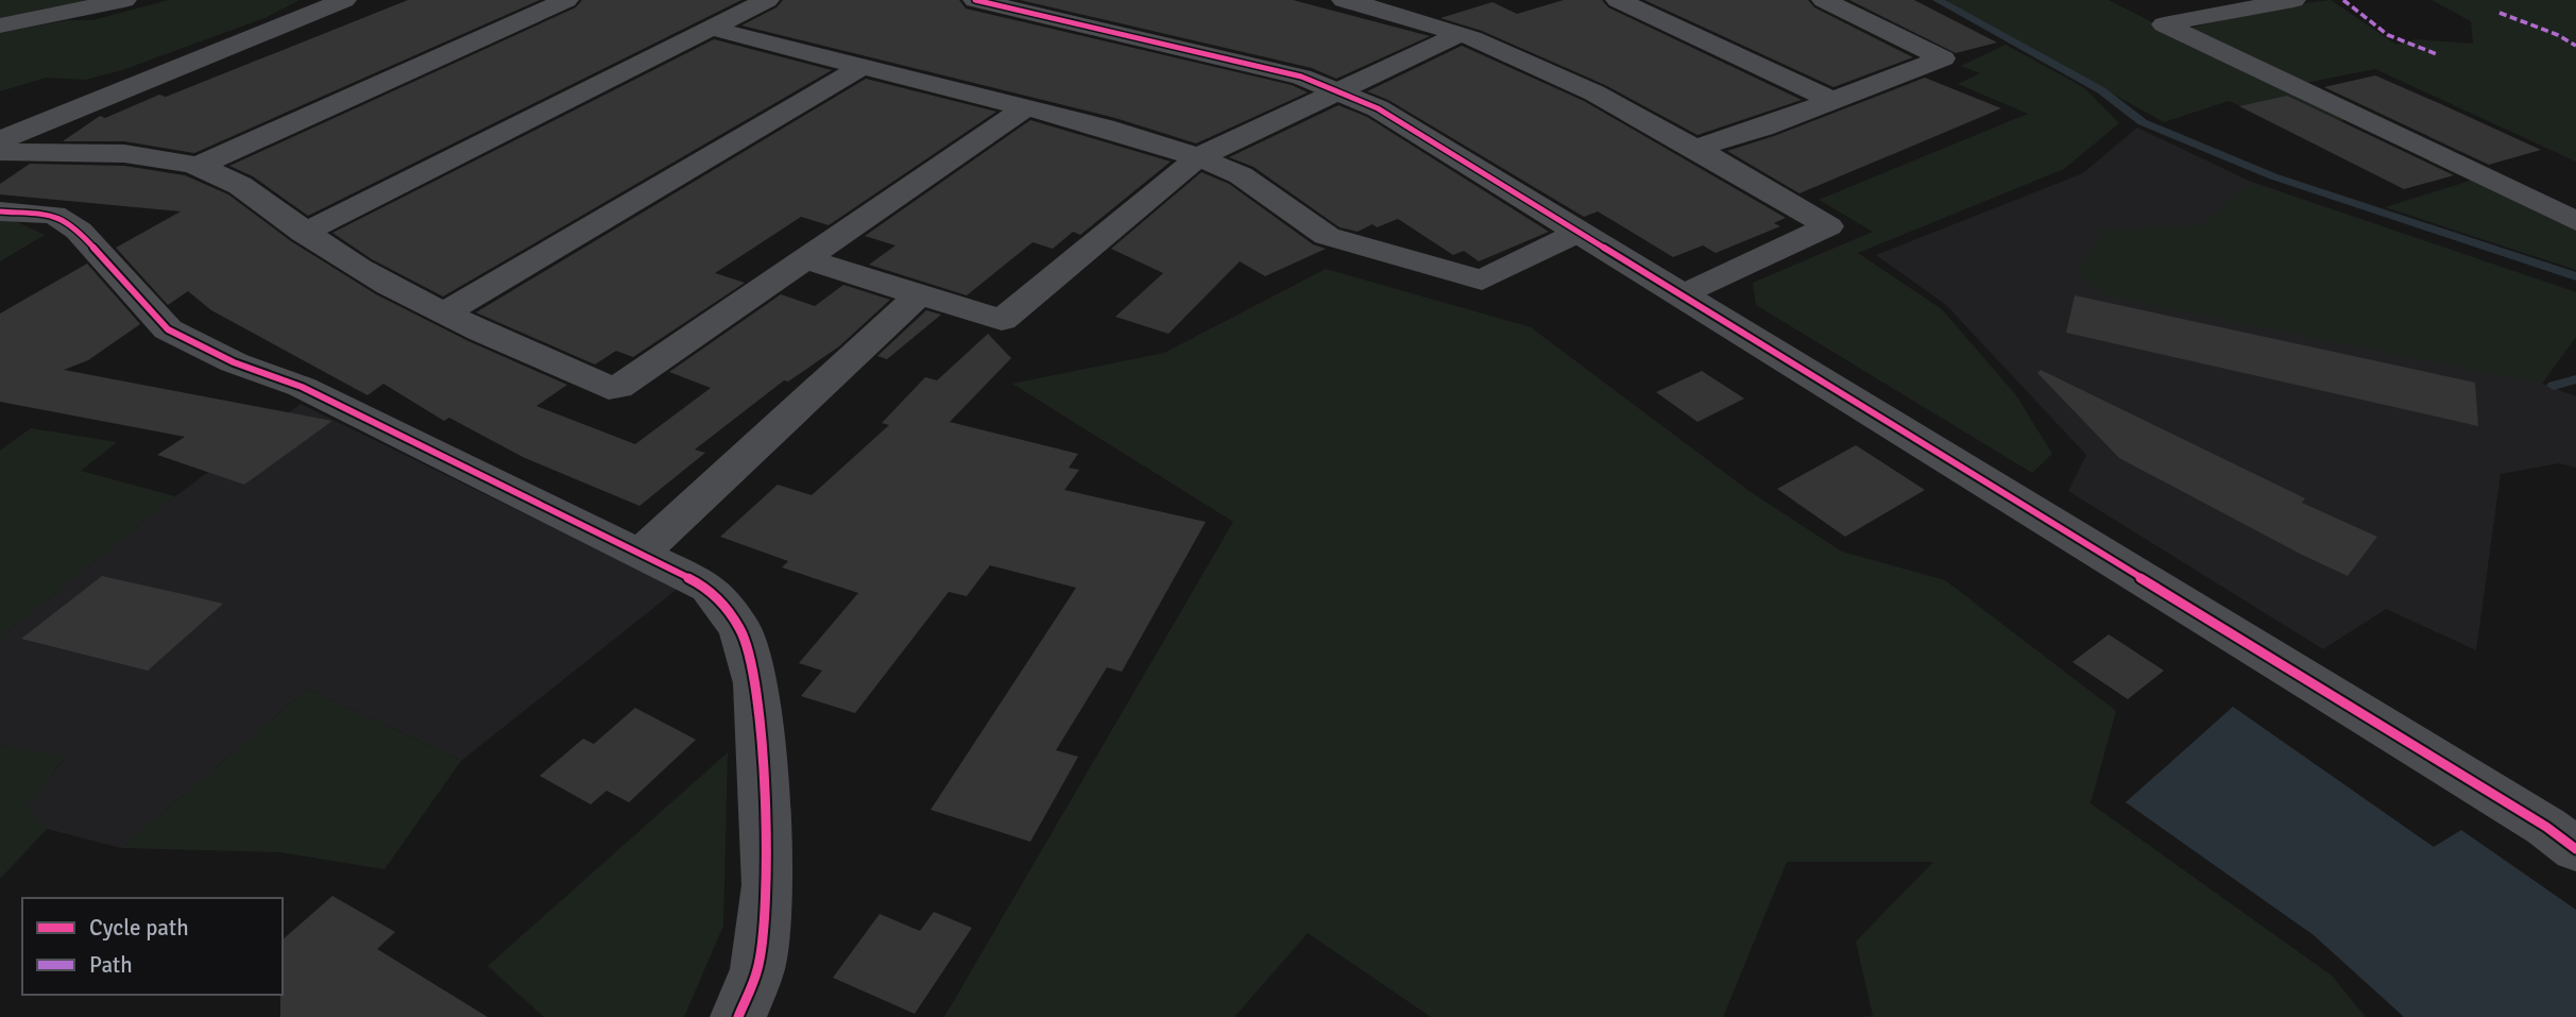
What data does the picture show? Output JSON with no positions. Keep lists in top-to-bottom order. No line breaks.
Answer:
{"legend":["Cycle path","Path"]}
